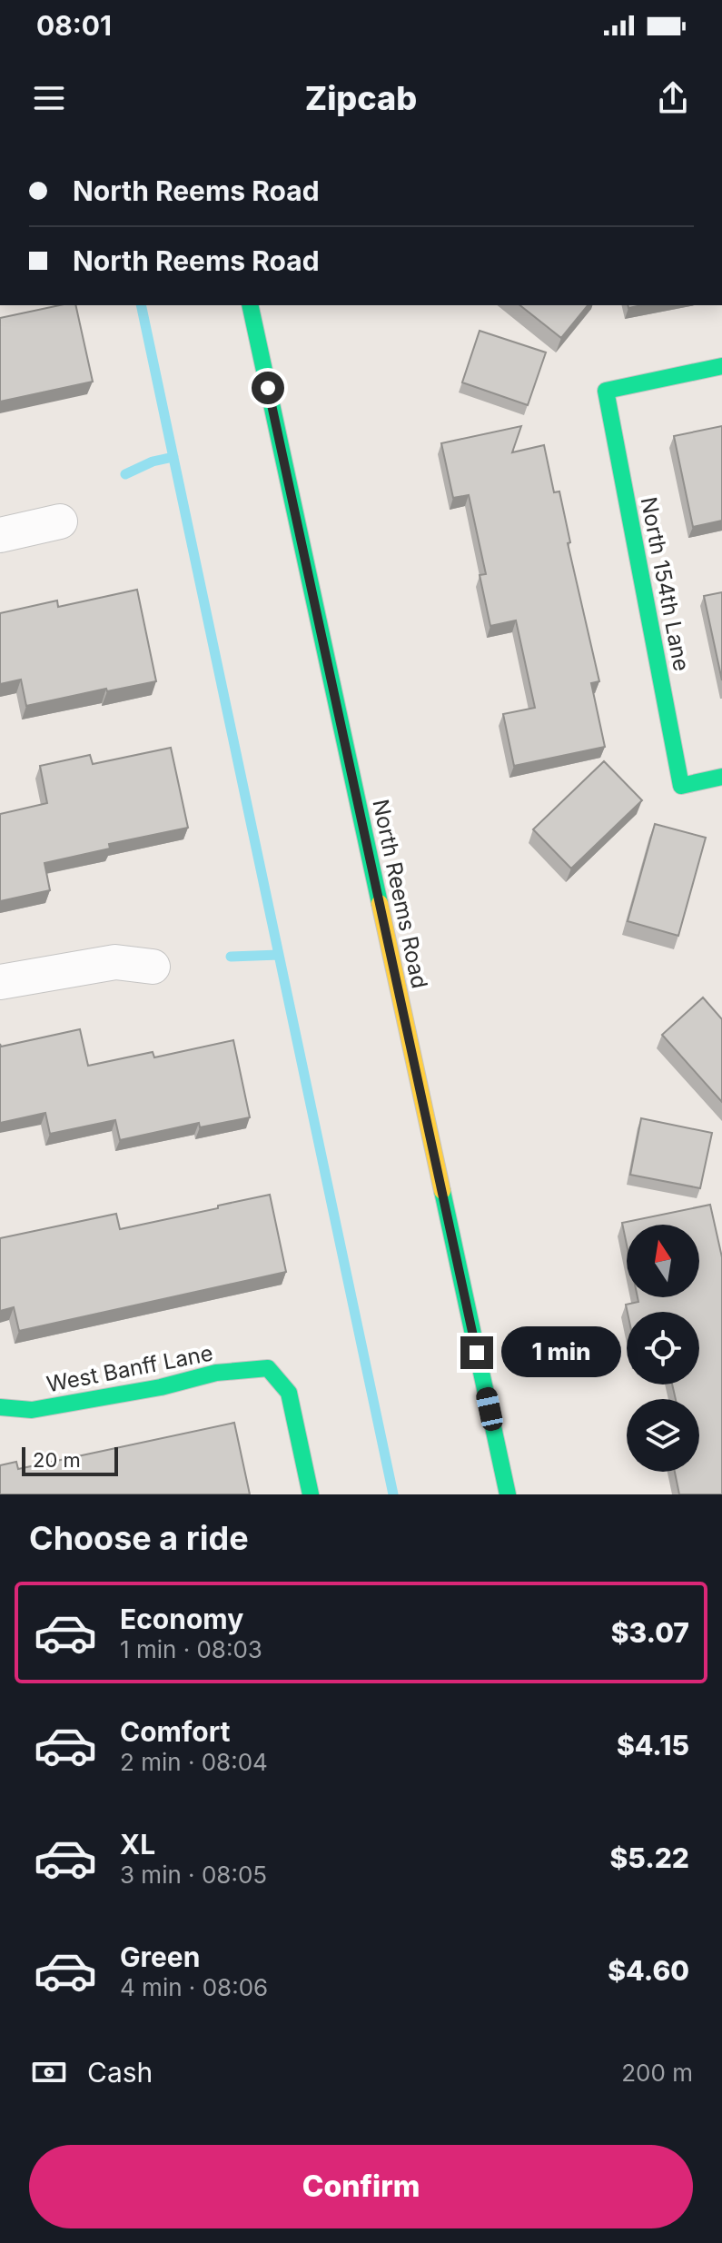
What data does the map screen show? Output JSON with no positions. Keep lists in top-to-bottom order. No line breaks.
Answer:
{"streets":{"main road":["North 154th Lane","North Reems Road","West Banff Lane"]},"scale_bar":"20 m","north":"top","page":{"status":"08:01","header":"Zipcab","banner":["North Reems Road","North Reems Road"],"bubble":"1 min","scale":"20 m","heading":"Choose a ride","list":[{"name":"Economy","note":"1 min · 08:03","value":"$3.07"},{"name":"Comfort","note":"2 min · 08:04","value":"$4.15"},{"name":"XL","note":"3 min · 08:05","value":"$5.22"},{"name":"Green","note":"4 min · 08:06","value":"$4.60"}],"pay":["Cash","200 m"],"buttons":"Confirm"}}
